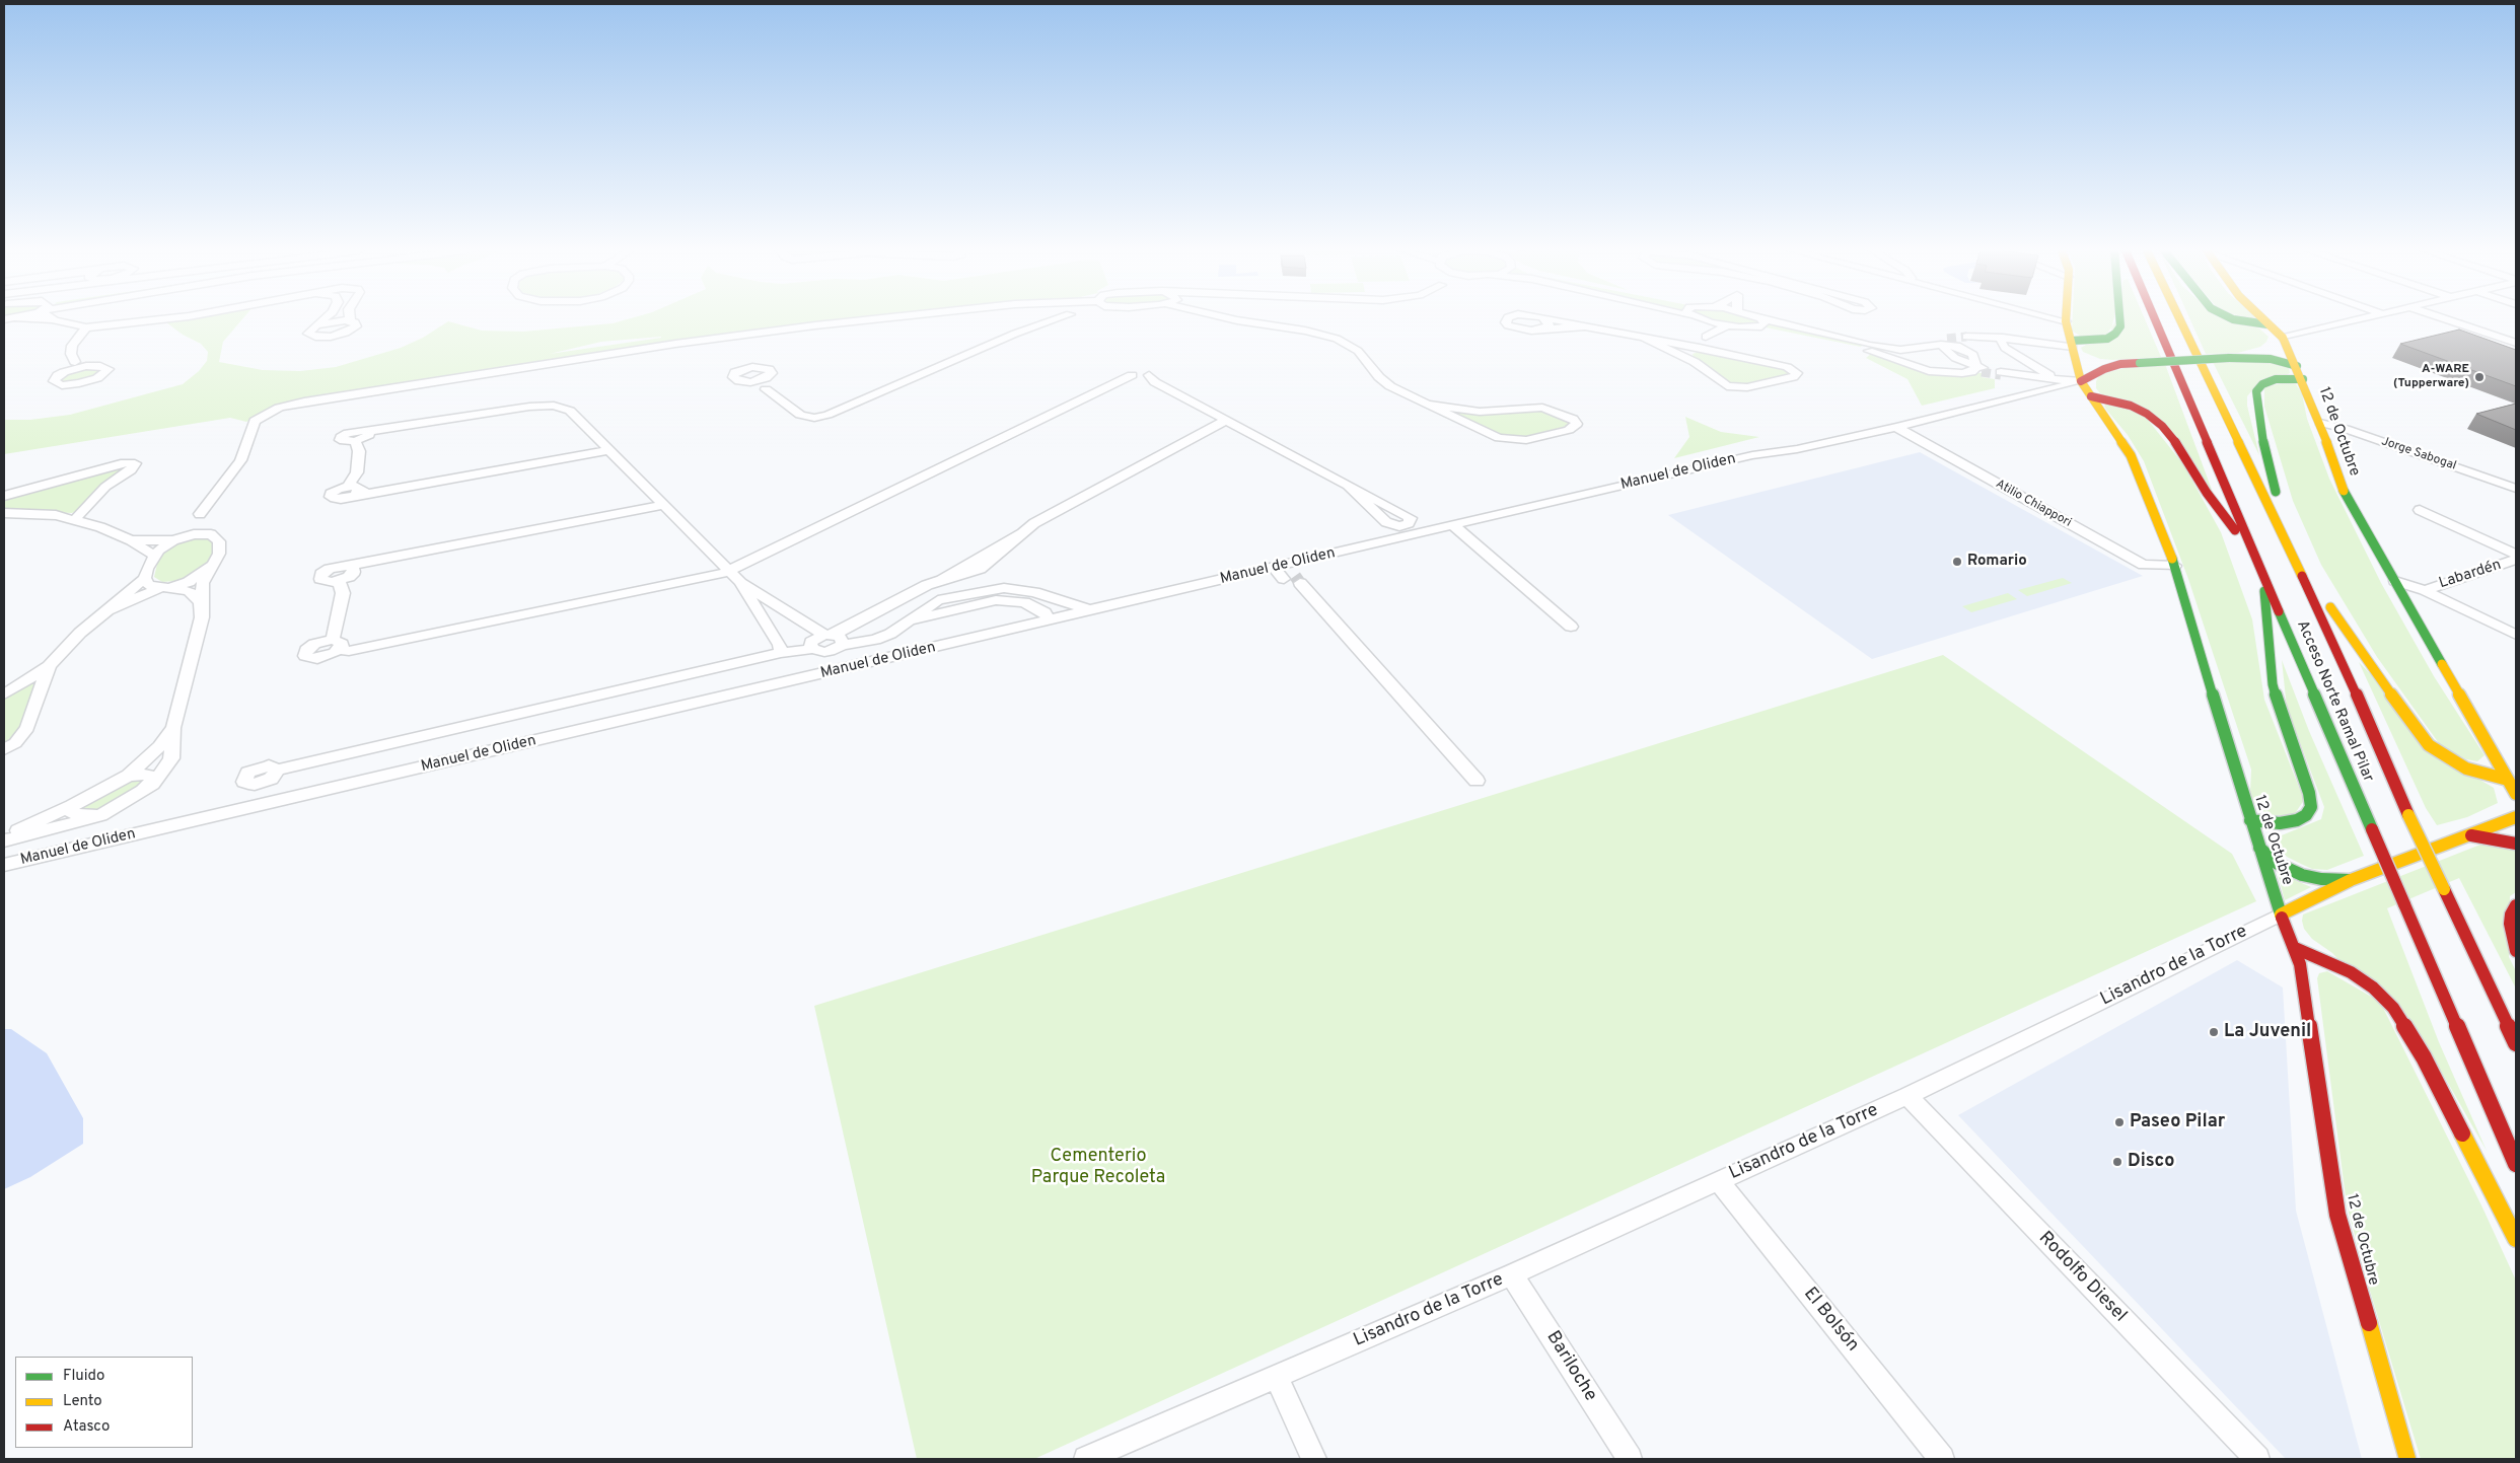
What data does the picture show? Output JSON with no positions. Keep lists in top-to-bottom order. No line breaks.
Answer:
{"streets":{"main road":["12 de Octubre","Acceso Norte Ramal Pilar","Lisandro de la Torre"],"street":["Jorge Sabogal","Manuel de Oliden","Atilio Chiappori","Labardén","Rodolfo Diesel","El Bolsón","Bariloche"]},"crossings":[["12 de Octubre","Jorge Sabogal"],["12 de Octubre","Manuel de Oliden"],["12 de Octubre","Atilio Chiappori"],["12 de Octubre","Labardén"],["12 de Octubre","Lisandro de la Torre"],["Manuel de Oliden","Atilio Chiappori"],["Lisandro de la Torre","Rodolfo Diesel"],["Lisandro de la Torre","El Bolsón"],["Lisandro de la Torre","Bariloche"]],"parks":["Cementerio Parque Recoleta"],"places":["A-WARE (Tupperware)","Romario","La Juvenil","Paseo Pilar","Disco"],"legend":["Fluido","Lento","Atasco"]}
